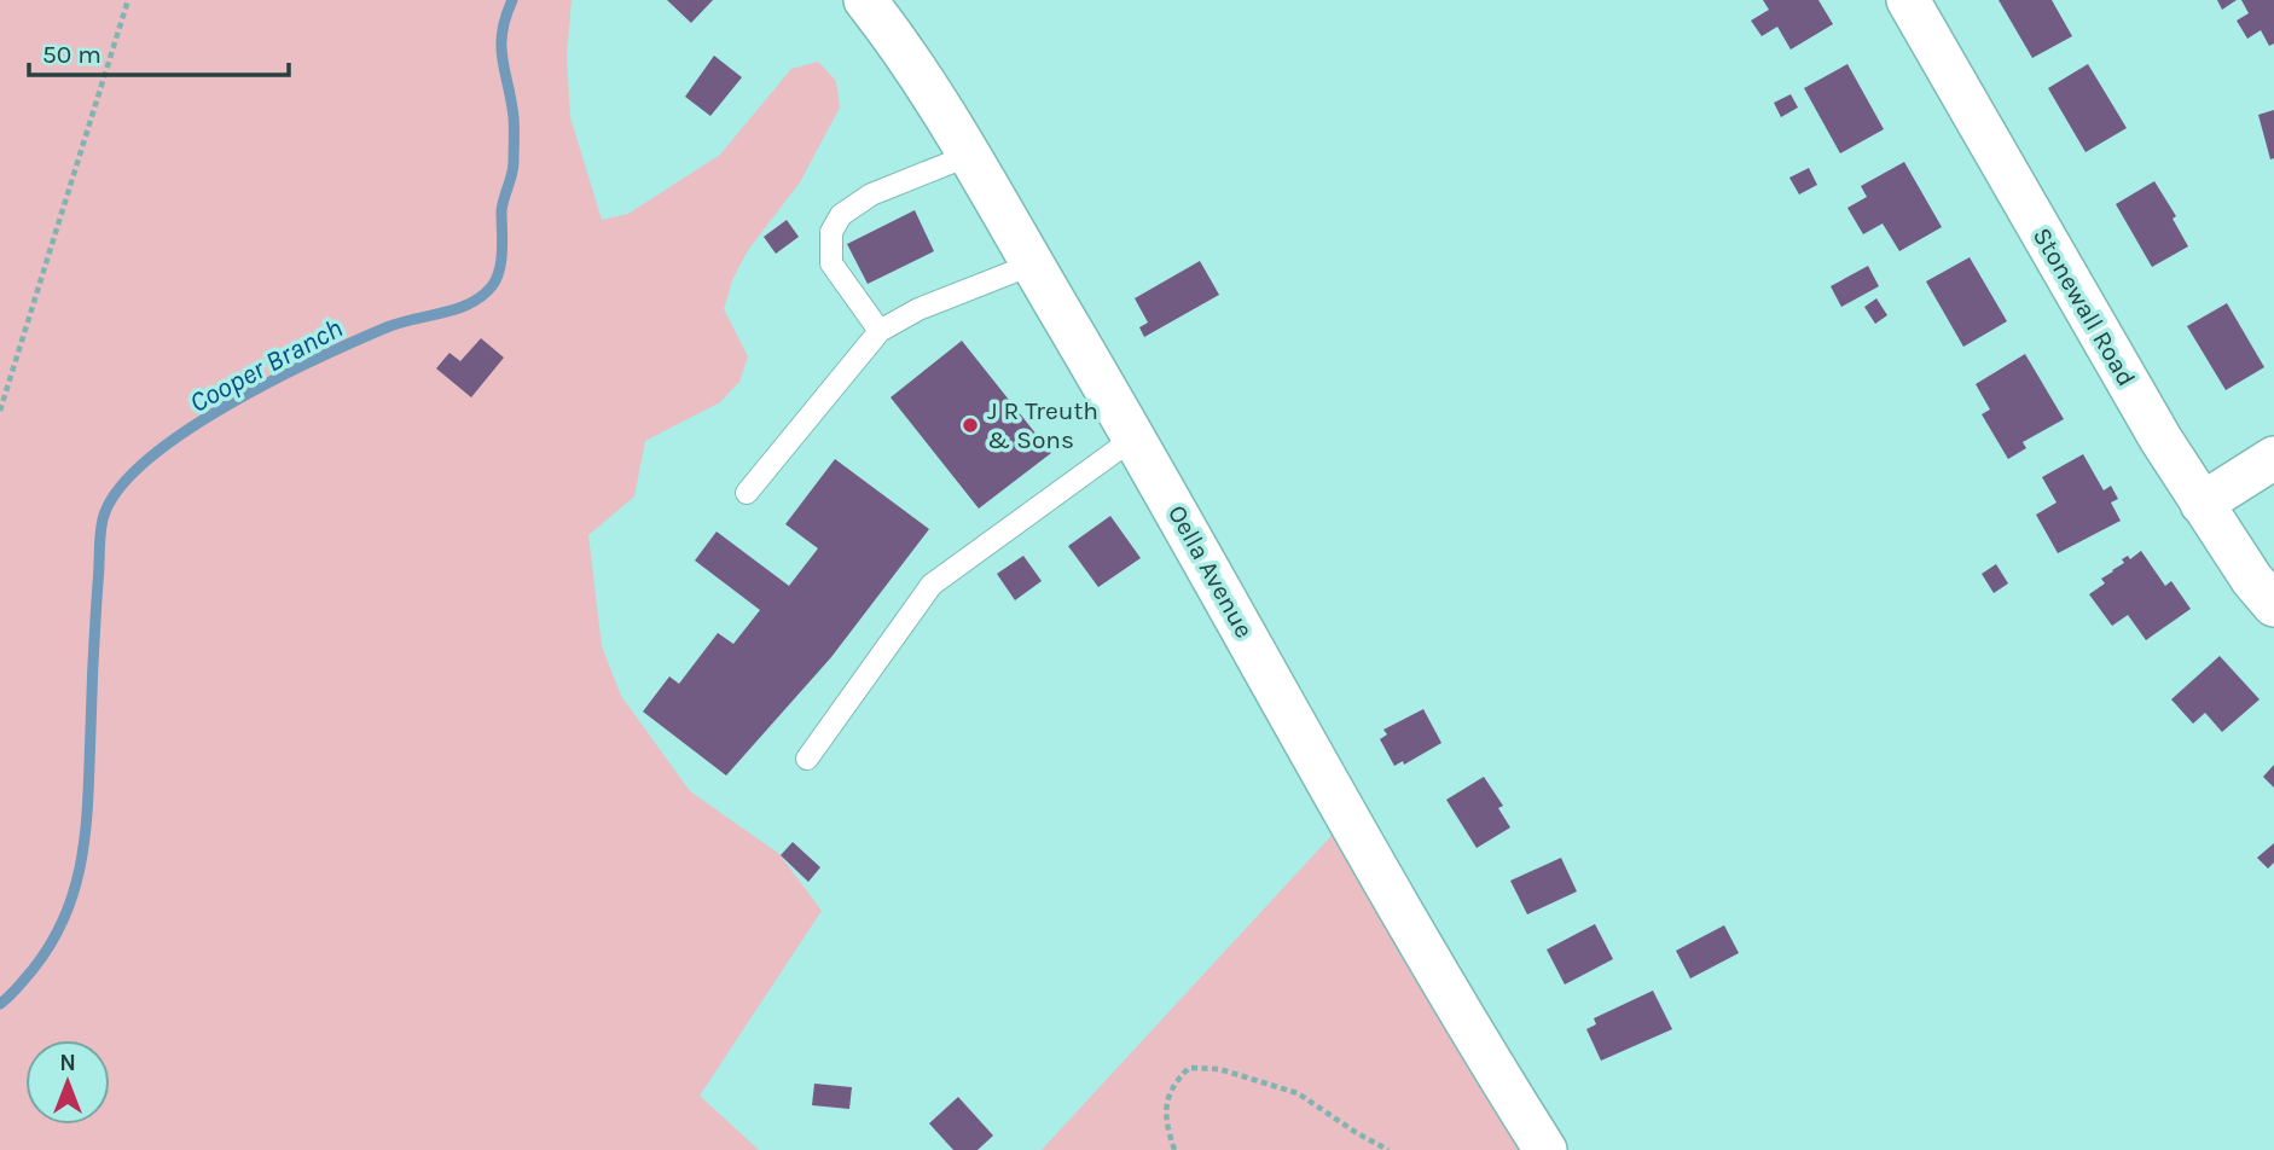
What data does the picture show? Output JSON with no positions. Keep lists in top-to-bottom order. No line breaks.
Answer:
{"streets":{"street":["Stonewall Road","Oella Avenue"]},"water":["Cooper Branch"],"places":["J R Treuth & Sons"],"scale_bar":"50 m","north":"top"}
